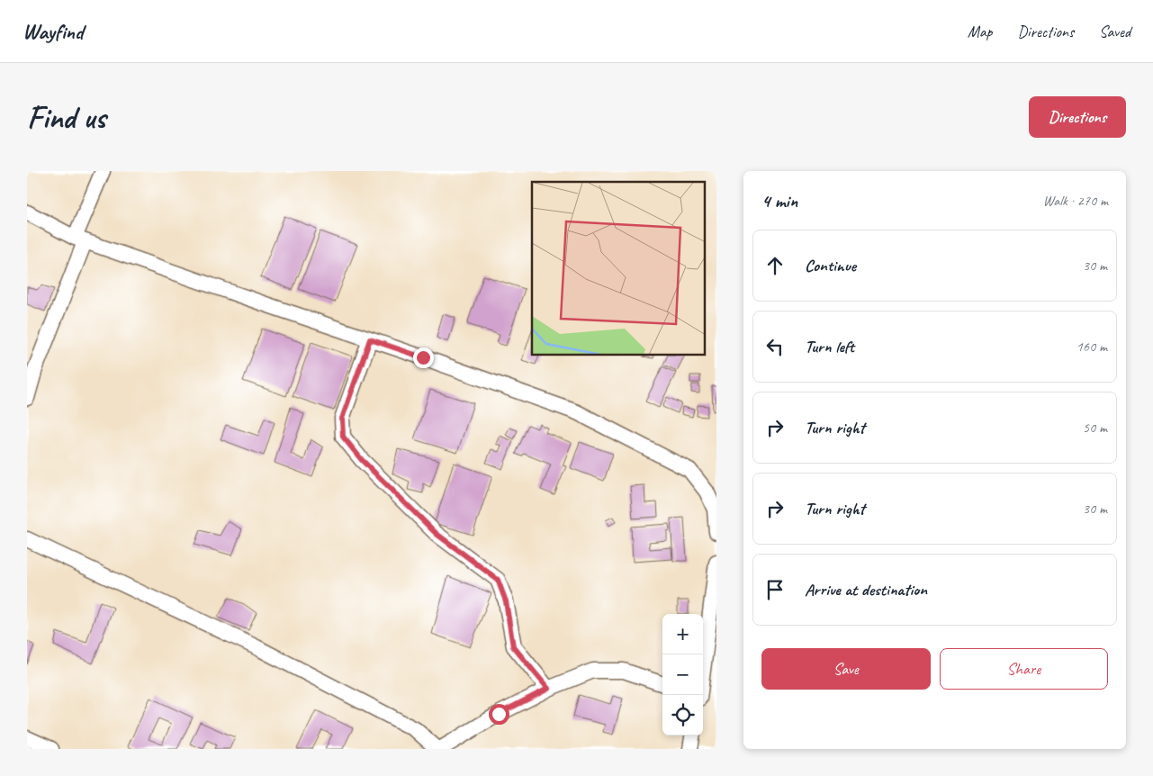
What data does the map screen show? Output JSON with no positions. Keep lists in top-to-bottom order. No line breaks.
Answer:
{"page":{"header":"Wayfind","nav":["Map","Directions","Saved"],"buttons":["Directions",["Save","Share"]],"title":"Find us","heading":["4 min","Walk · 270 m"],"list":[["Continue","30 m"],["Turn left","160 m"],["Turn right","50 m"],["Turn right","30 m"],"Arrive at destination"],"map_buttons":["+","−"]}}
